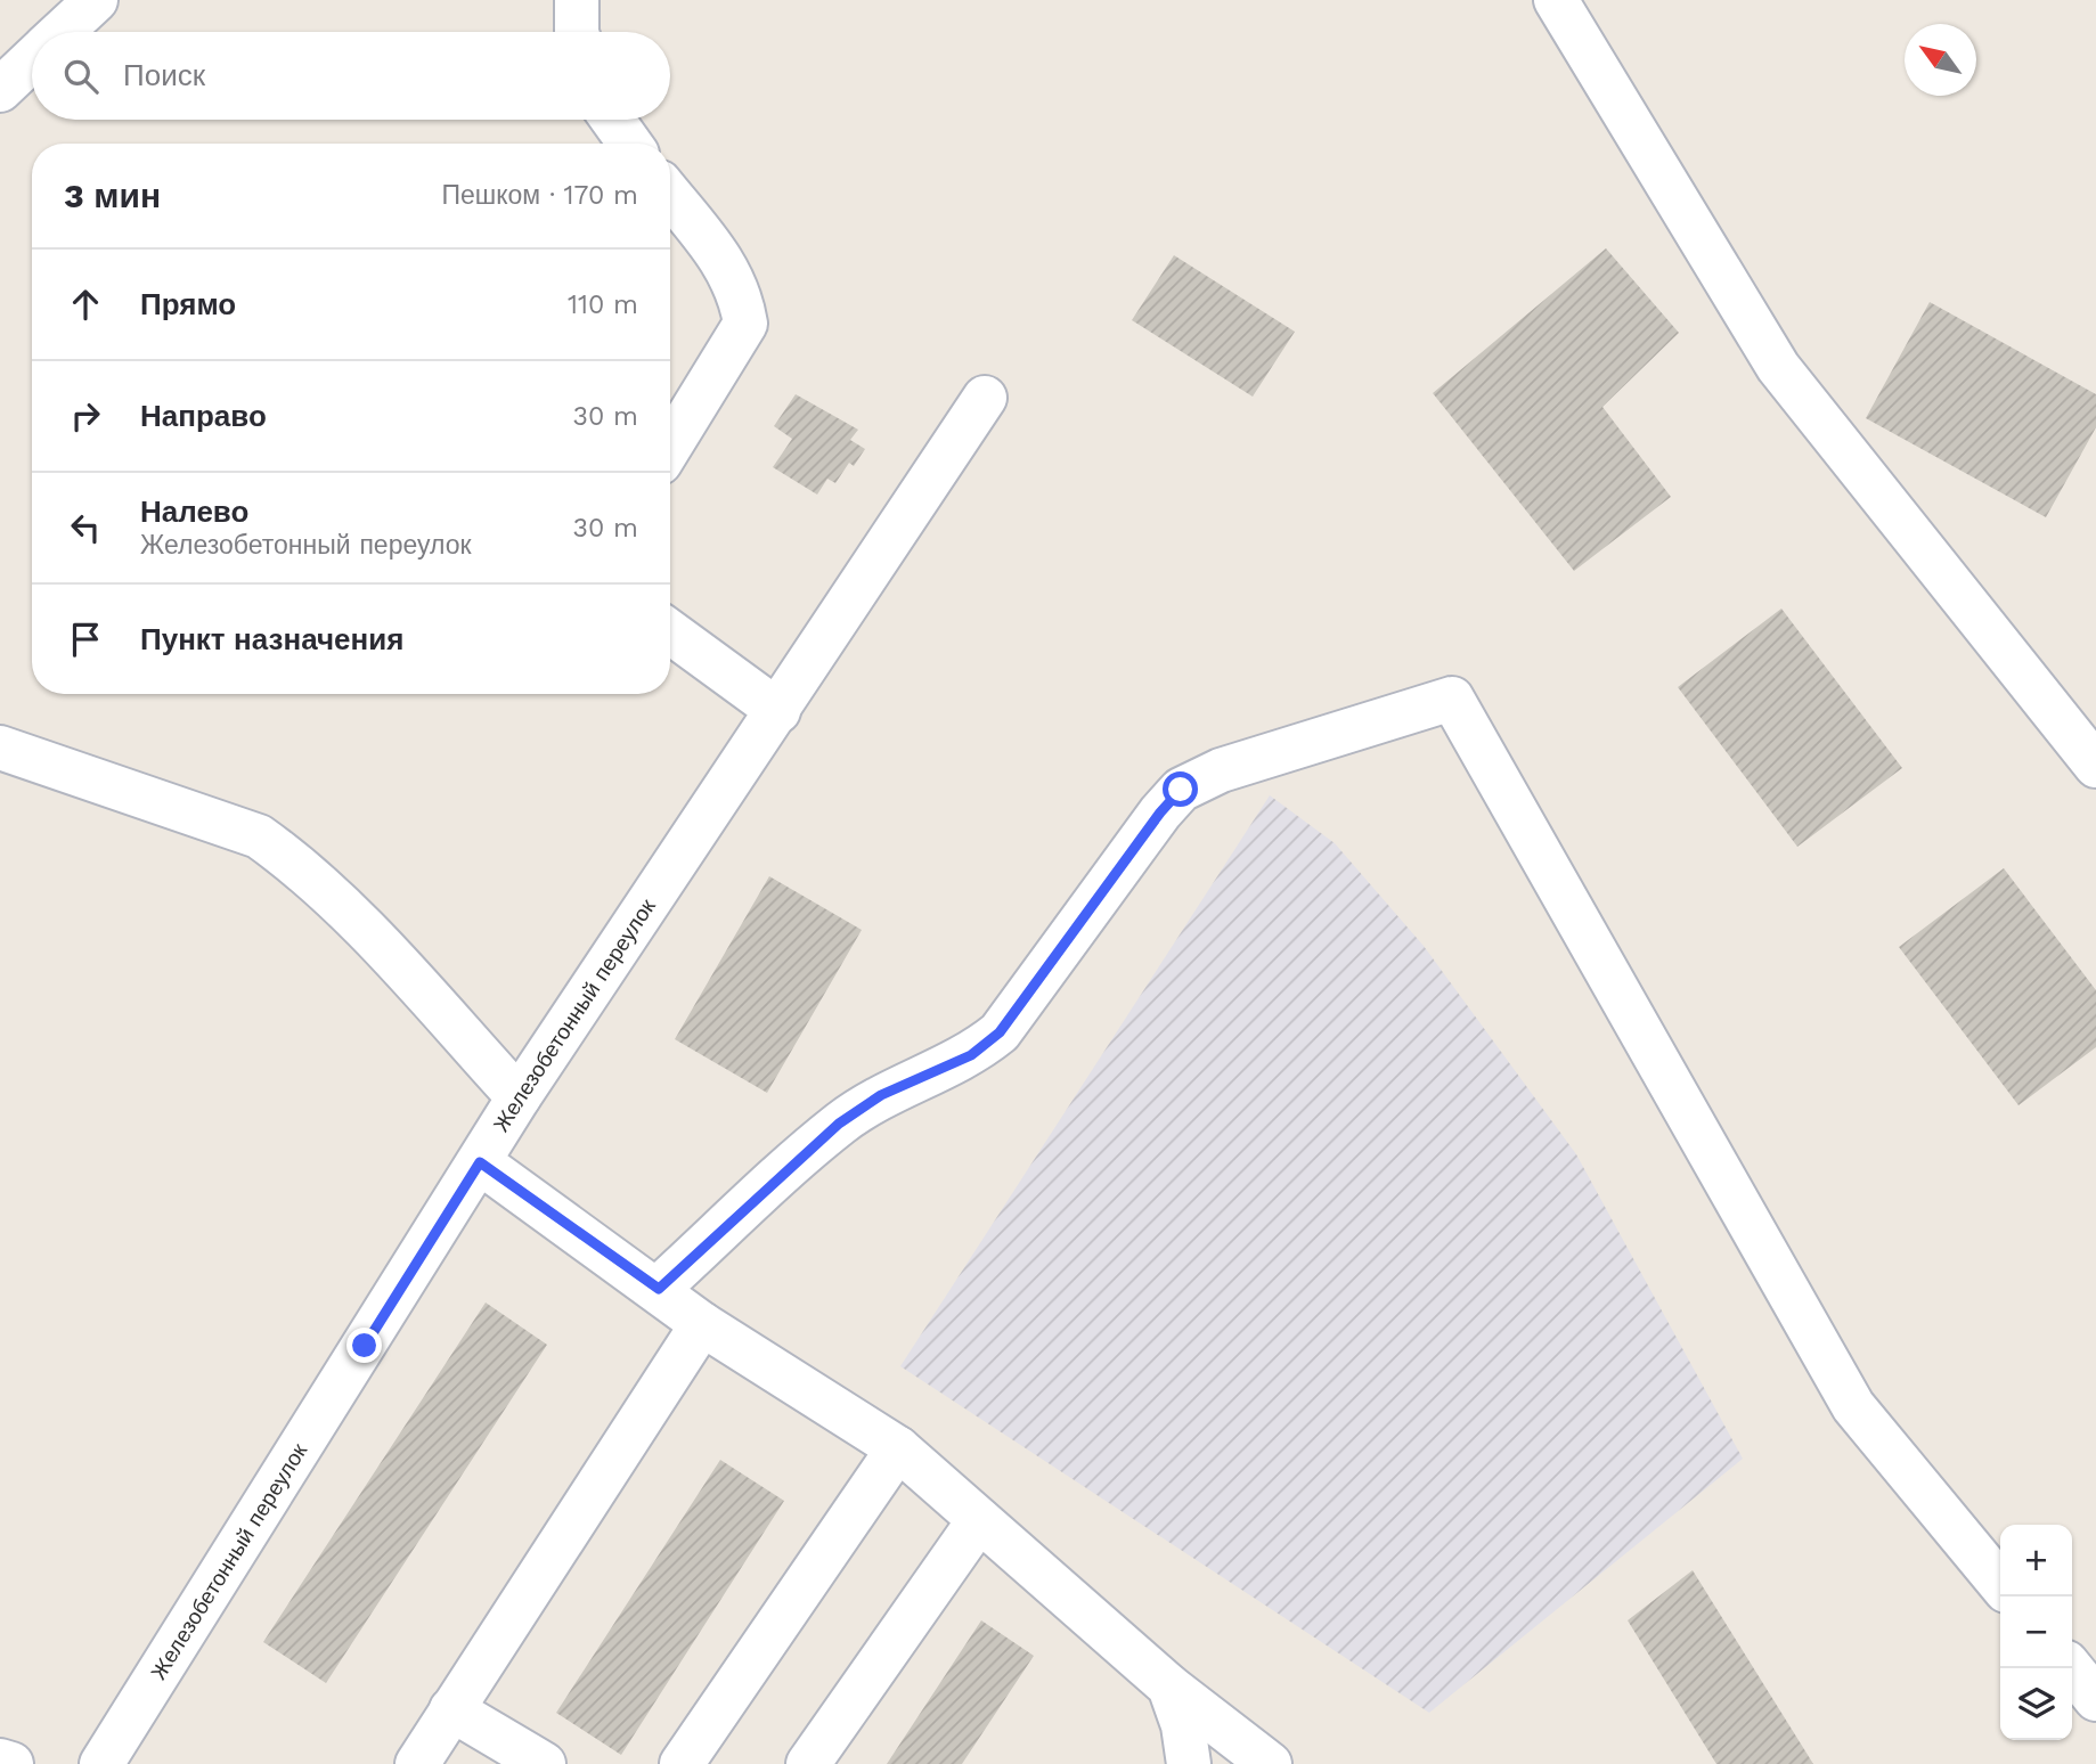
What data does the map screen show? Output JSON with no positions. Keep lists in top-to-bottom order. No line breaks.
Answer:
{"streets":{"street":["Железобетонный переулок"]},"north":"top left","page":{"search":"Поиск","heading":["3 мин","Пешком · 170 m"],"list":[["Прямо","110 m"],["Направо","30 m"],["Налево","Железобетонный переулок","30 m"],"Пункт назначения"],"map_buttons":["+","−"]}}
